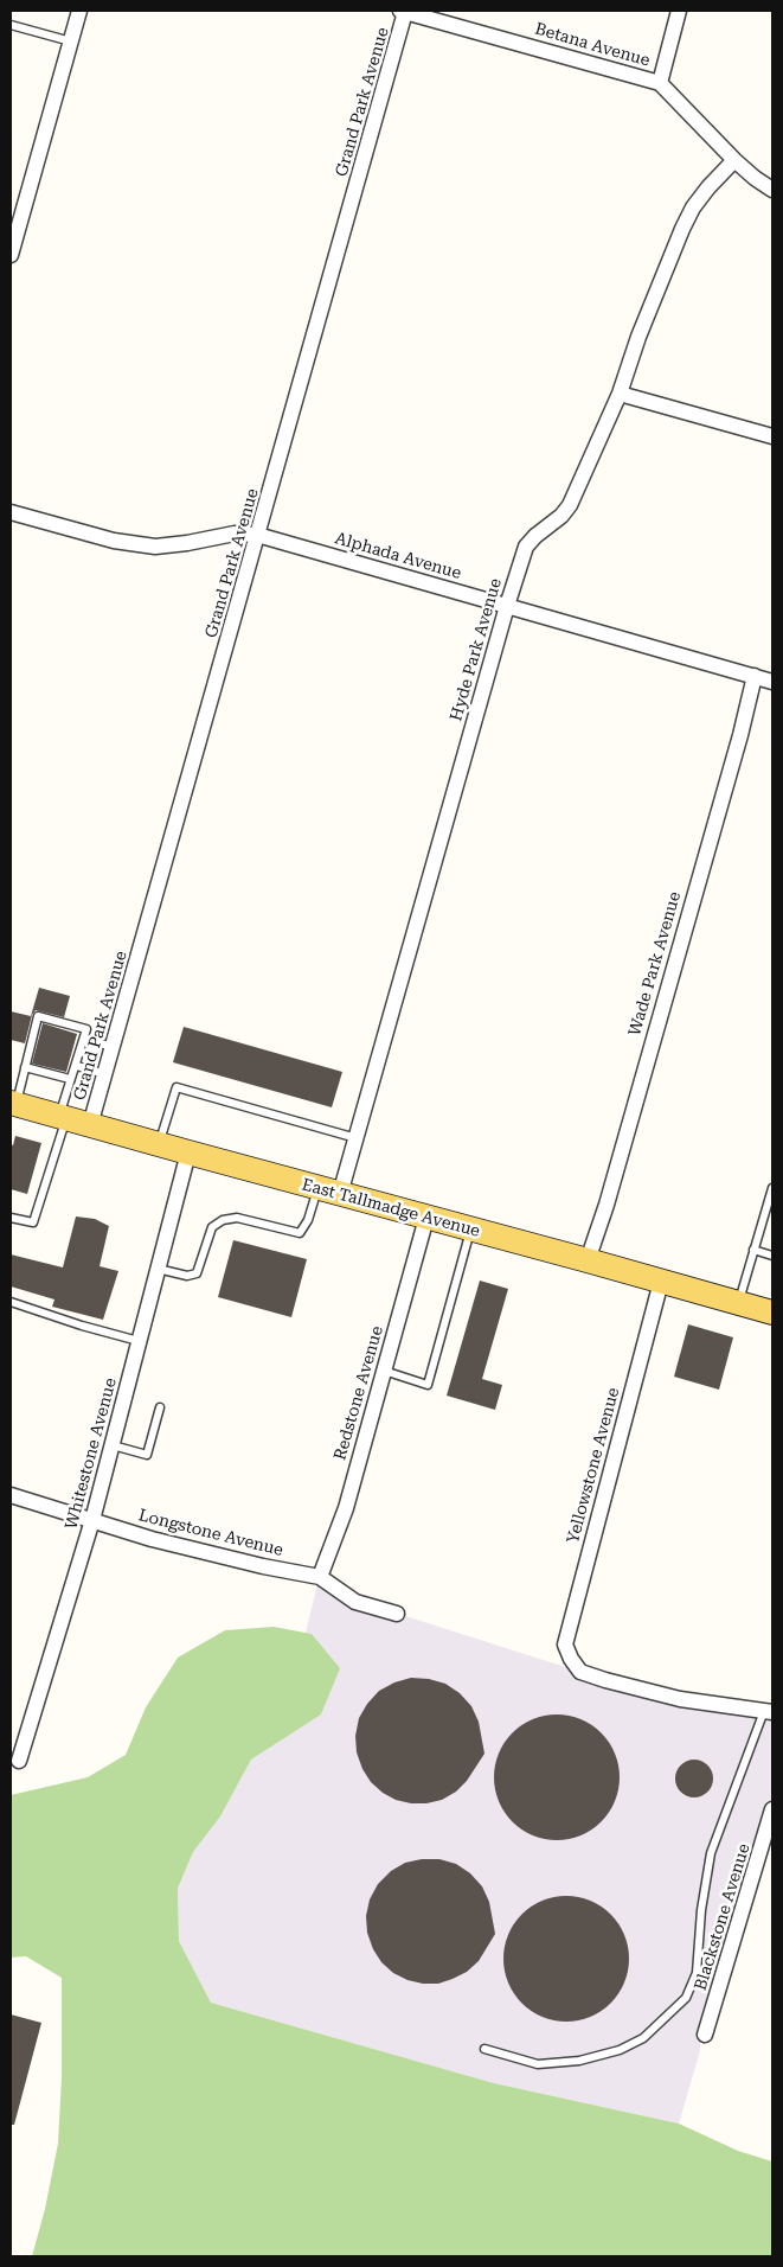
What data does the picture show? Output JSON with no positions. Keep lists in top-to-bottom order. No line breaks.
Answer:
{"streets":{"main road":["East Tallmadge Avenue"],"street":["Betana Avenue","Grand Park Avenue","Alphada Avenue","Hyde Park Avenue","Wade Park Avenue","Redstone Avenue","Whitestone Avenue","Yellowstone Avenue","Longstone Avenue","Blackstone Avenue"]},"crossings":[["Betana Avenue","Grand Park Avenue"],["Betana Avenue","Hyde Park Avenue"],["Grand Park Avenue","Alphada Avenue"],["Grand Park Avenue","East Tallmadge Avenue"],["Alphada Avenue","Hyde Park Avenue"],["Alphada Avenue","Wade Park Avenue"],["Hyde Park Avenue","East Tallmadge Avenue"],["Wade Park Avenue","East Tallmadge Avenue"],["East Tallmadge Avenue","Redstone Avenue"],["East Tallmadge Avenue","Whitestone Avenue"],["East Tallmadge Avenue","Yellowstone Avenue"],["Redstone Avenue","Longstone Avenue"],["Whitestone Avenue","Longstone Avenue"]]}
